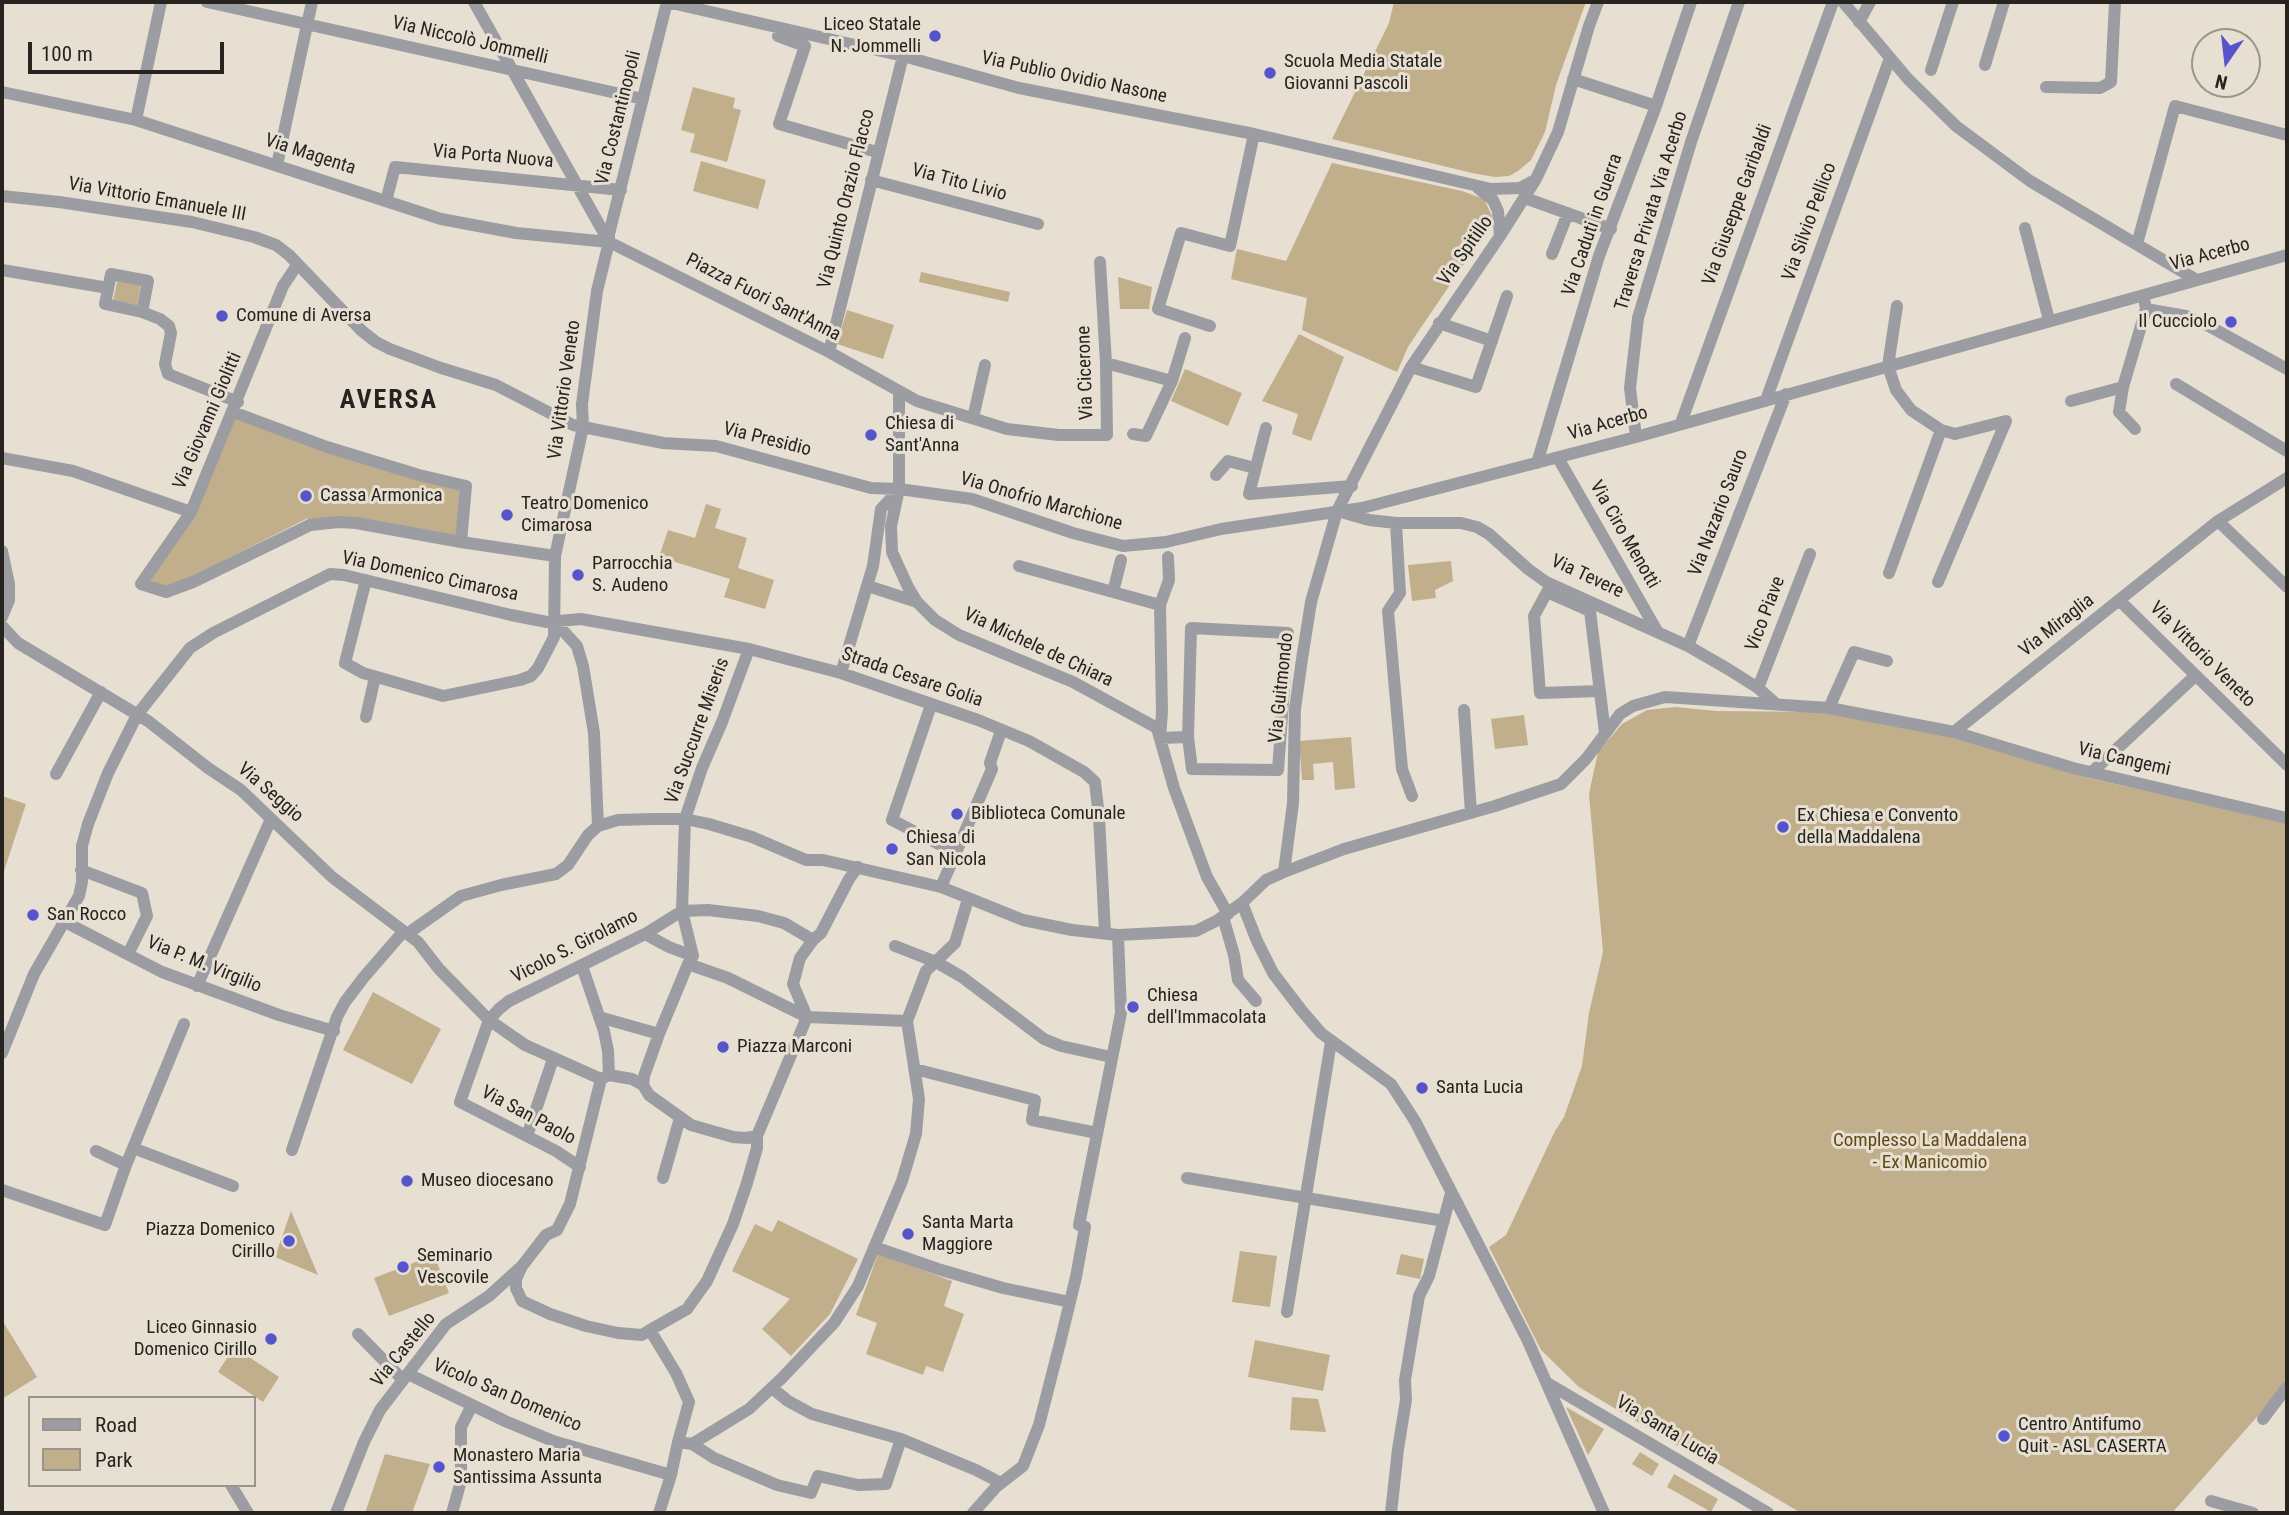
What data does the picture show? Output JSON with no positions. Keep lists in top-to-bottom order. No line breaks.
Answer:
{"streets":{"street":["Via Niccolò Jommelli","Via Publio Ovidio Nasone","Via Costantinopoli","Via Magenta","Via Porta Nuova","Via Tito Livio","Via Quinto Orazio Flacco","Via Vittorio Emanuele III","Via Giuseppe Garibaldi","Traversa Privata Via Acerbo","Via Silvio Pellico","Via Caduti in Guerra","Via Spitillo","Via Acerbo","Piazza Fuori Sant'Anna","Via Cicerone","Via Vittorio Veneto","Via Giovanni Giolitti","Via Presidio","Via Onofrio Marchione","Via Nazario Sauro","Via Ciro Menotti","Via Domenico Cimarosa","Via Tevere","Vico Piave","Via Miraglia","Via Michele de Chiara","Strada Cesare Golia","Via Guitmondo","Via Succurre Miseris","Via Cangemi","Via Seggio","Vicolo S. Girolamo","Via P. M. Virgilio","Via San Paolo","Via Castello","Vicolo San Domenico","Via Santa Lucia"]},"crossings":[["Via Niccolò Jommelli","Via Costantinopoli"],["Via Publio Ovidio Nasone","Via Costantinopoli"],["Via Publio Ovidio Nasone","Via Quinto Orazio Flacco"],["Via Publio Ovidio Nasone","Via Spitillo"],["Via Costantinopoli","Via Magenta"],["Via Costantinopoli","Via Porta Nuova"],["Via Costantinopoli","Piazza Fuori Sant'Anna"],["Via Costantinopoli","Via Vittorio Veneto"],["Via Magenta","Via Porta Nuova"],["Via Magenta","Piazza Fuori Sant'Anna"],["Via Magenta","Via Vittorio Veneto"],["Via Tito Livio","Via Quinto Orazio Flacco"],["Via Quinto Orazio Flacco","Piazza Fuori Sant'Anna"],["Via Vittorio Emanuele III","Via Vittorio Veneto"],["Via Vittorio Emanuele III","Via Giovanni Giolitti"],["Via Vittorio Emanuele III","Via Presidio"],["Via Giuseppe Garibaldi","Via Acerbo"],["Traversa Privata Via Acerbo","Via Acerbo"],["Via Silvio Pellico","Via Acerbo"],["Via Caduti in Guerra","Via Acerbo"],["Via Spitillo","Via Acerbo"],["Via Spitillo","Via Onofrio Marchione"],["Via Spitillo","Via Tevere"],["Via Spitillo","Via Guitmondo"],["Via Acerbo","Via Onofrio Marchione"],["Via Acerbo","Via Nazario Sauro"],["Via Acerbo","Via Ciro Menotti"],["Via Acerbo","Via Tevere"],["Via Acerbo","Via Guitmondo"],["Piazza Fuori Sant'Anna","Via Cicerone"],["Piazza Fuori Sant'Anna","Via Vittorio Veneto"],["Via Vittorio Veneto","Via Presidio"],["Via Vittorio Veneto","Via Domenico Cimarosa"],["Via Vittorio Veneto","Via Miraglia"],["Via Vittorio Veneto","Strada Cesare Golia"],["Via Presidio","Via Onofrio Marchione"],["Via Onofrio Marchione","Via Tevere"],["Via Onofrio Marchione","Via Guitmondo"],["Via Nazario Sauro","Via Tevere"],["Via Ciro Menotti","Via Tevere"],["Via Domenico Cimarosa","Strada Cesare Golia"],["Via Domenico Cimarosa","Via Seggio"],["Via Domenico Cimarosa","Via P. M. Virgilio"],["Via Tevere","Vico Piave"],["Via Tevere","Via Guitmondo"],["Via Miraglia","Via Cangemi"],["Strada Cesare Golia","Via Succurre Miseris"],["Via Succurre Miseris","Vicolo S. Girolamo"],["Via Seggio","Vicolo S. Girolamo"],["Via Seggio","Via San Paolo"],["Via Seggio","Via Castello"],["Vicolo S. Girolamo","Via San Paolo"],["Vicolo S. Girolamo","Via Castello"],["Via San Paolo","Via Castello"],["Via Castello","Vicolo San Domenico"]],"districts":["AVERSA"],"parks":["Complesso La Maddalena - Ex Manicomio"],"places":["Liceo Statale N. Jommelli","Scuola Media Statale Giovanni Pascoli","Comune di Aversa","Il Cucciolo","Chiesa di Sant'Anna","Cassa Armonica","Teatro Domenico Cimarosa","Parrocchia S. Audeno","Biblioteca Comunale","Ex Chiesa e Convento della Maddalena","Chiesa di San Nicola","San Rocco","Chiesa dell'Immacolata","Piazza Marconi","Santa Lucia","Museo diocesano","Santa Marta Maggiore","Piazza Domenico Cirillo","Seminario Vescovile","Liceo Ginnasio Domenico Cirillo","Centro Antifumo Quit - ASL CASERTA","Monastero Maria Santissima Assunta"],"legend":["Road","Park"],"scale_bar":"100 m","north":"bottom"}
